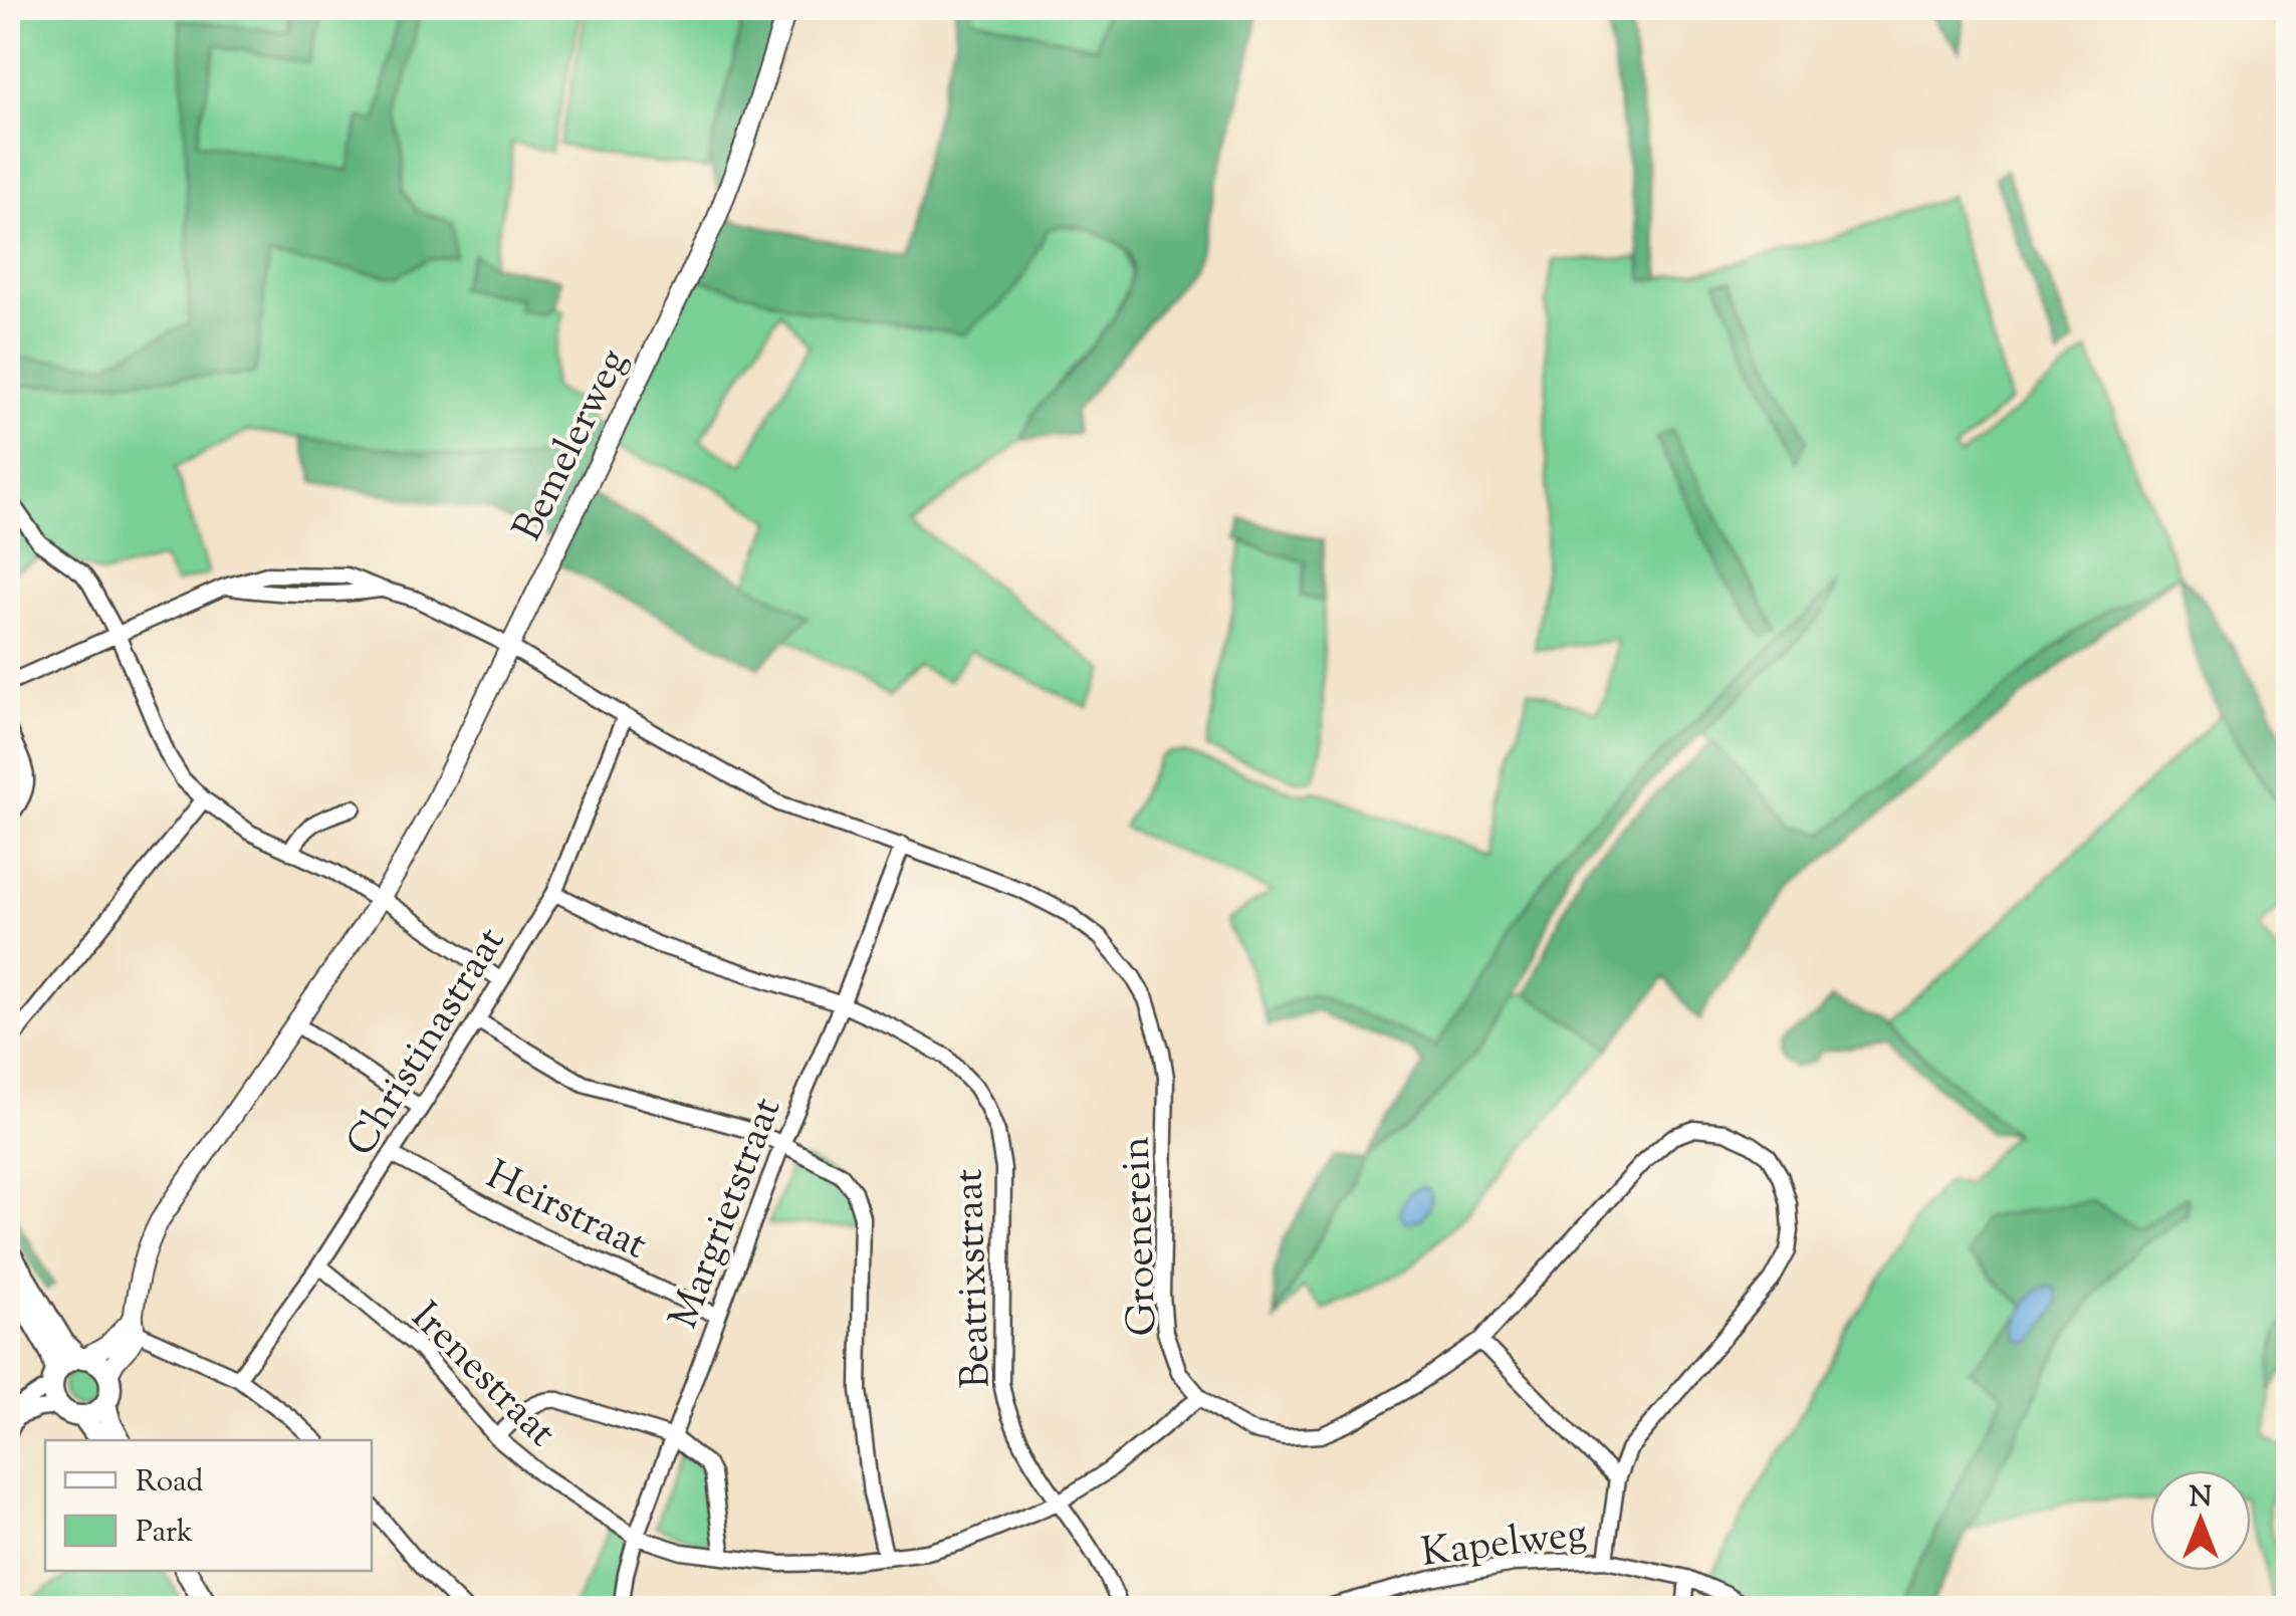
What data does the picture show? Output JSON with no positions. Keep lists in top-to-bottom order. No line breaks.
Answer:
{"streets":{"street":["Bemelerweg","Christinastraat","Heirstraat","Margrietstraat","Groenerein","Beatrixstraat","Irenestraat","Kapelweg"]},"crossings":[["Bemelerweg","Groenerein"],["Christinastraat","Heirstraat"],["Christinastraat","Groenerein"],["Christinastraat","Beatrixstraat"],["Christinastraat","Irenestraat"],["Heirstraat","Margrietstraat"],["Margrietstraat","Groenerein"],["Margrietstraat","Beatrixstraat"],["Margrietstraat","Irenestraat"],["Groenerein","Irenestraat"],["Groenerein","Kapelweg"],["Beatrixstraat","Irenestraat"]],"legend":["Road","Park"],"north":"top"}
